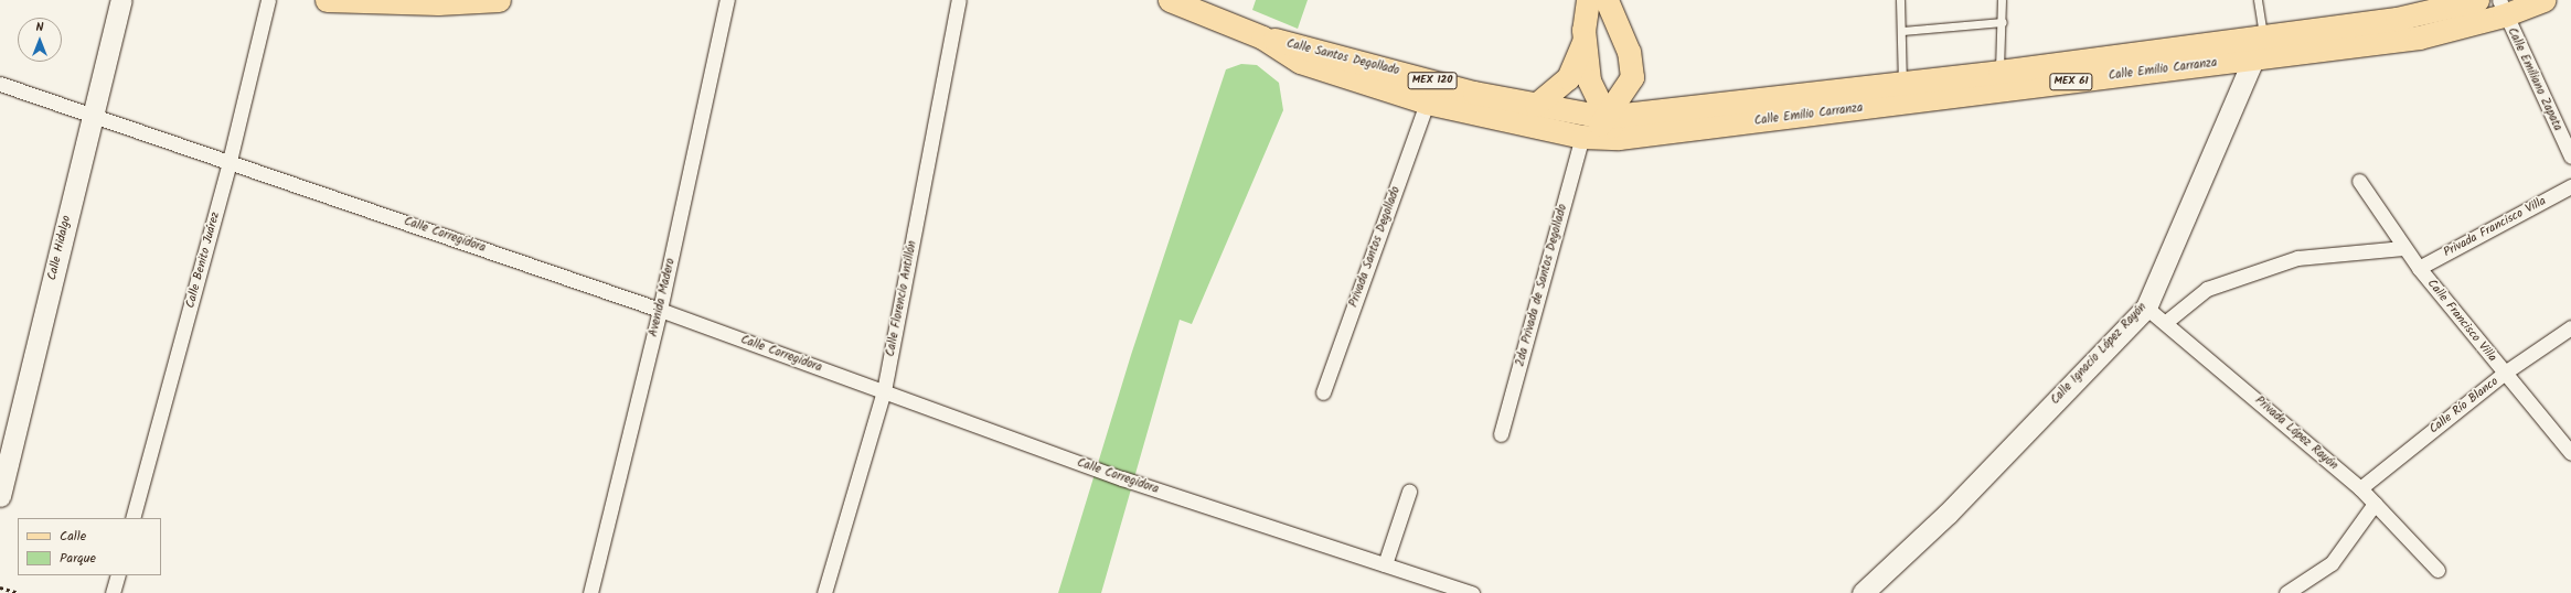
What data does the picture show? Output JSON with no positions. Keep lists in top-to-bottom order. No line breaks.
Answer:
{"streets":{"main road":["Calle Santos Degollado","Calle Emilio Carranza","MEX 120","MEX 61"],"street":["Calle Emiliano Zapata","Privada Francisco Villa","Calle Corregidora","Privada Santos Degollado","Calle Hidalgo","Calle Benito Juárez","2da Privada de Santos Degollado","Avenida Madero","Calle Florencio Antillón","Calle Francisco Villa","Calle Ignacio López Rayón","Calle Río Blanco","Privada López Rayón"]},"crossings":[["Calle Santos Degollado","Calle Emilio Carranza"],["Calle Santos Degollado","Privada Santos Degollado"],["Calle Santos Degollado","2da Privada de Santos Degollado"],["Calle Emilio Carranza","Calle Emiliano Zapata"],["Calle Emilio Carranza","2da Privada de Santos Degollado"],["Calle Emilio Carranza","Calle Ignacio López Rayón"],["Privada Francisco Villa","Calle Francisco Villa"],["Calle Corregidora","Calle Hidalgo"],["Calle Corregidora","Calle Benito Juárez"],["Calle Corregidora","Avenida Madero"],["Calle Corregidora","Calle Florencio Antillón"],["Calle Francisco Villa","Calle Río Blanco"],["Calle Ignacio López Rayón","Privada López Rayón"],["Calle Río Blanco","Privada López Rayón"]],"legend":["Calle","Parque"],"north":"top"}
